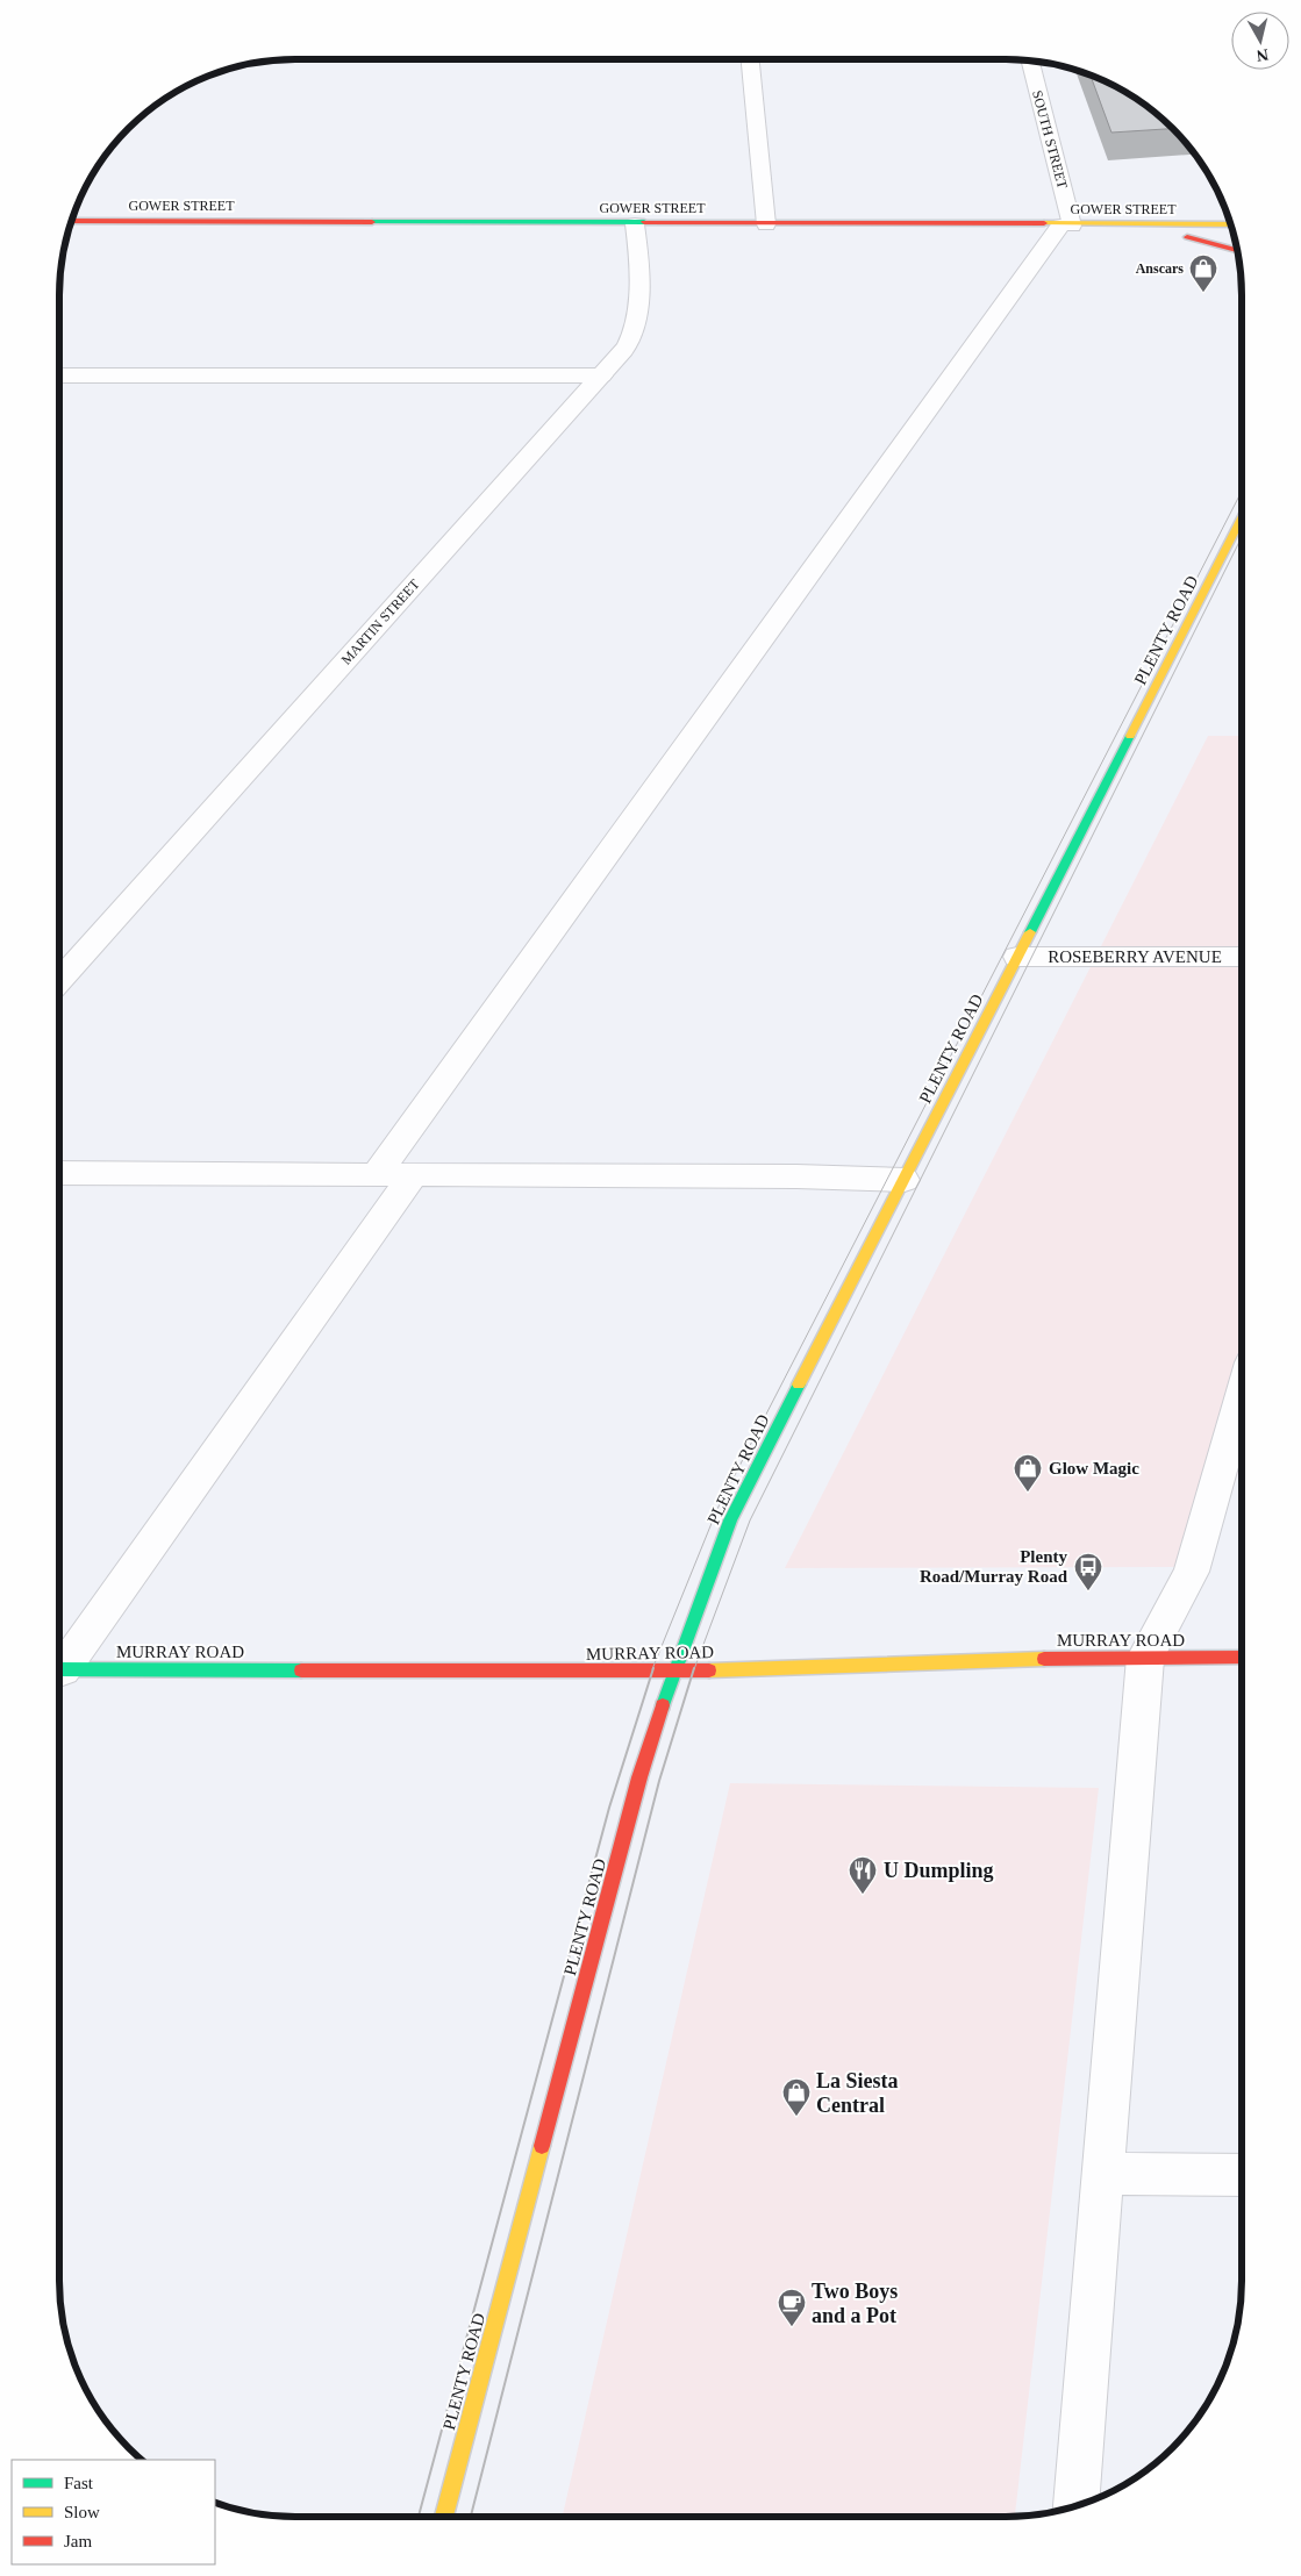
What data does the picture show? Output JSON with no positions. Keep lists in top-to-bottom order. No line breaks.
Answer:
{"streets":{"main road":["GOWER STREET","PLENTY ROAD","MURRAY ROAD"],"street":["SOUTH STREET","MARTIN STREET","ROSEBERRY AVENUE"]},"crossings":[["SOUTH STREET","GOWER STREET"],["GOWER STREET","MARTIN STREET"],["PLENTY ROAD","ROSEBERRY AVENUE"],["PLENTY ROAD","MURRAY ROAD"]],"places":{"shop":["Anscars","Glow Magic","La Siesta Central"],"bus stop":["Plenty Road/Murray Road"],"restaurant":["U Dumpling"],"cafe":["Two Boys and a Pot"]},"legend":["Fast","Slow","Jam"],"north":"bottom"}
